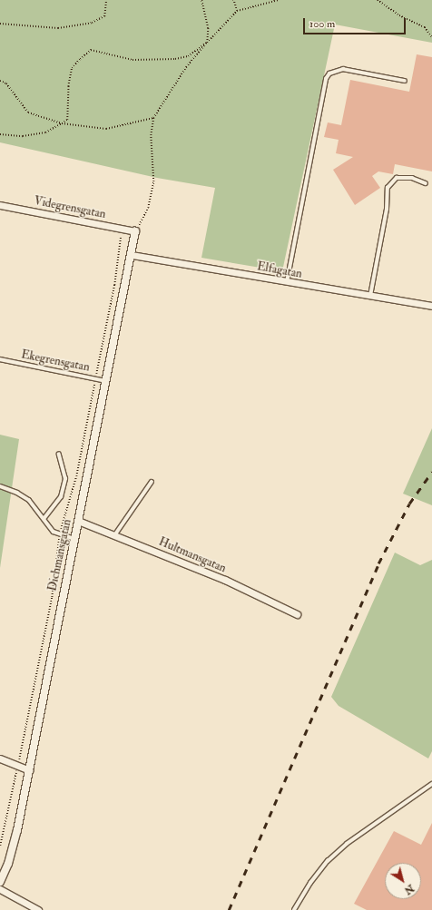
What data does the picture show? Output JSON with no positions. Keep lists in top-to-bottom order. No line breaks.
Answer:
{"streets":{"street":["Videgrensgatan","Elfagatan","Dichmansgatan","Hultmansgatan"],"lane":["Ekegrensgatan"]},"crossings":[["Videgrensgatan","Dichmansgatan"],["Elfagatan","Dichmansgatan"],["Ekegrensgatan","Dichmansgatan"],["Dichmansgatan","Hultmansgatan"]],"scale_bar":"100 m","north":"bottom right"}
